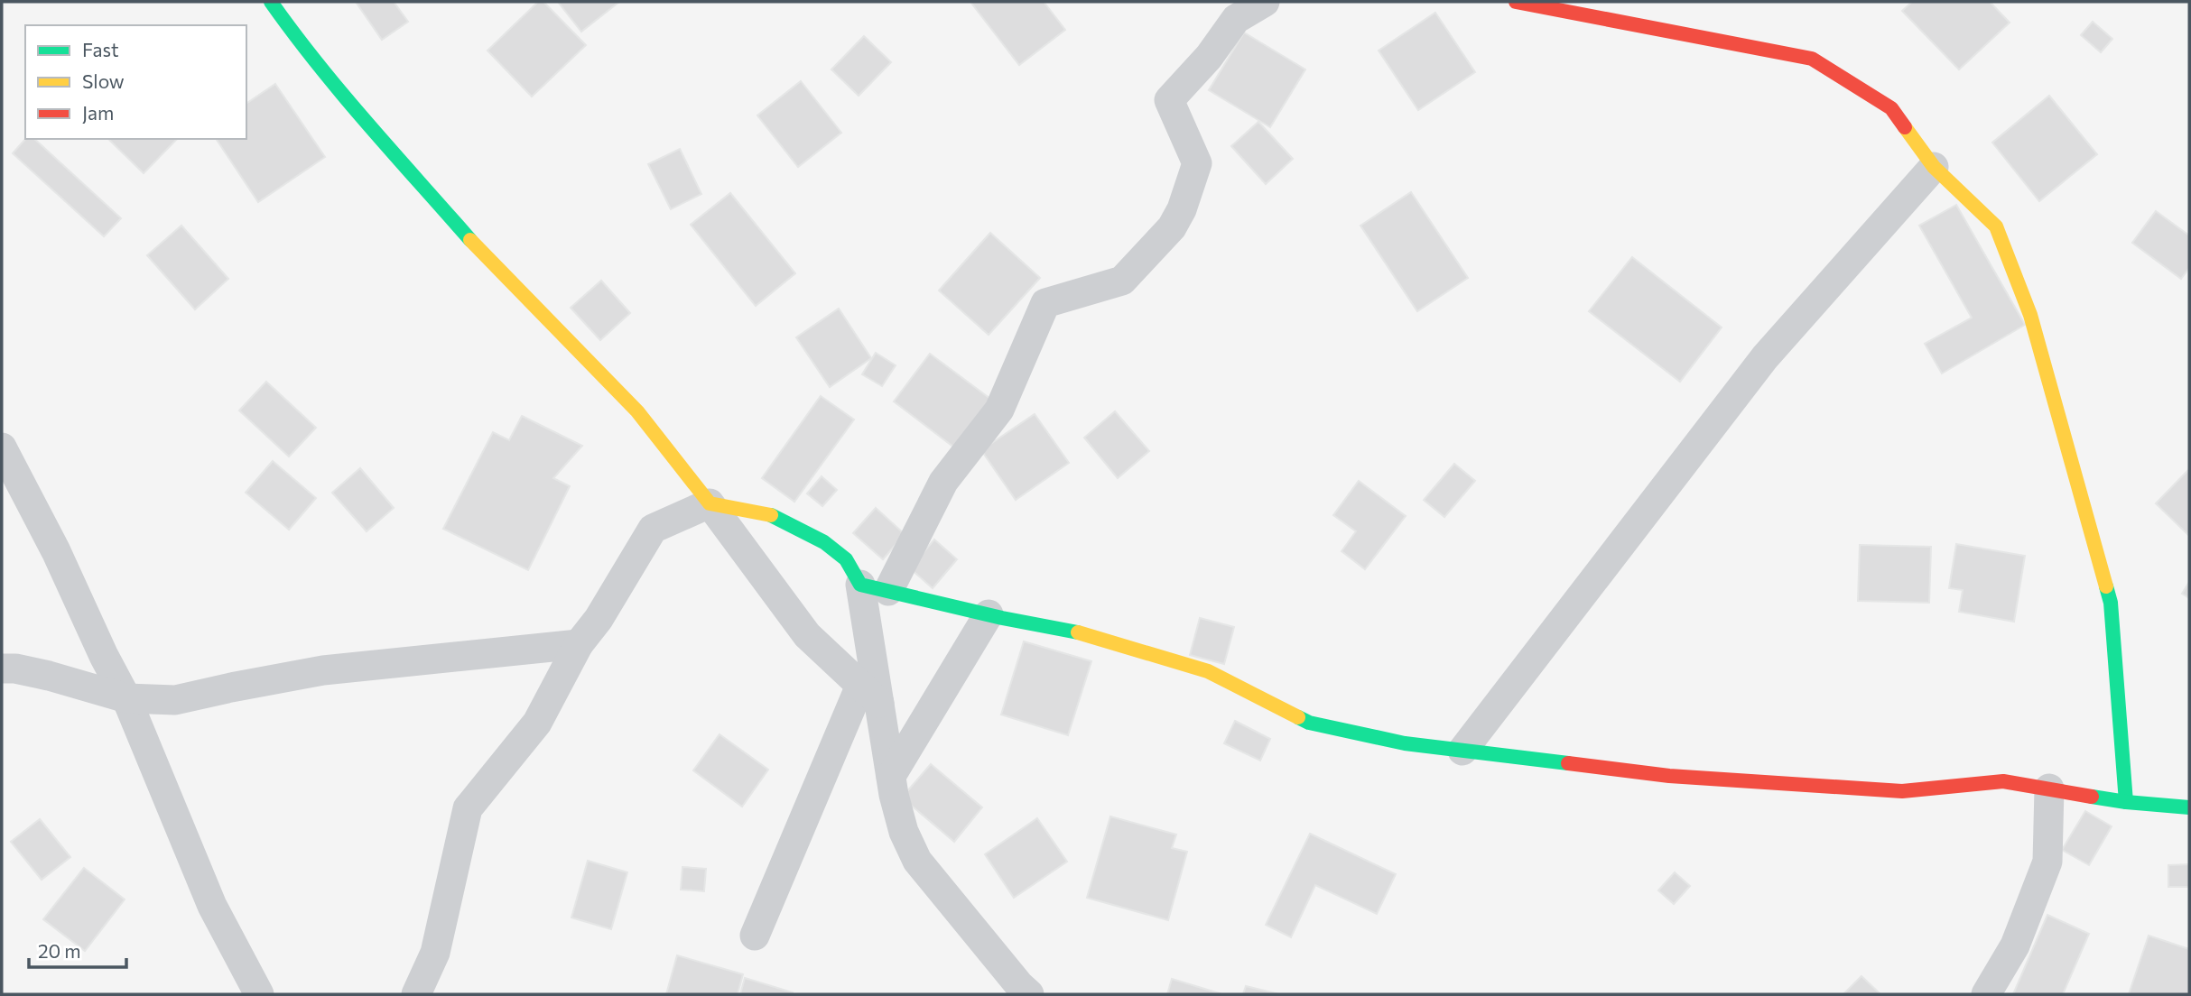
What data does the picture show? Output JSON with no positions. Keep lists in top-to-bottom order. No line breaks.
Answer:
{"legend":["Fast","Slow","Jam"],"scale_bar":"20 m"}
